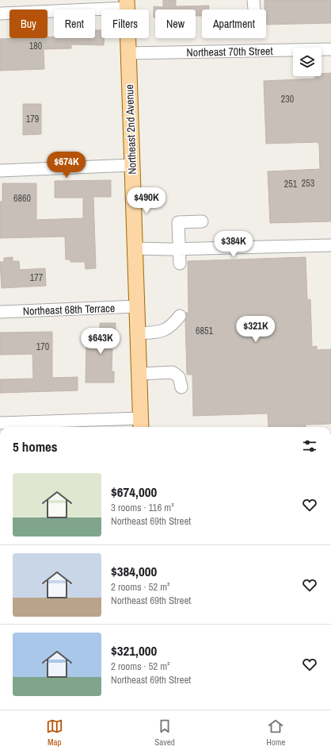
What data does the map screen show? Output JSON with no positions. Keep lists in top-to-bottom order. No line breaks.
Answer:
{"streets":{"main road":["Northeast 2nd Avenue"],"street":["Northeast 70th Street","Northeast 68th Terrace"]},"crossings":[["Northeast 70th Street","Northeast 2nd Avenue"],["Northeast 2nd Avenue","Northeast 68th Terrace"]],"house_numbers":["180","230","179","253","251","6860","177","6851","170"],"page":{"chip":["Buy","Rent","Filters","New","Apartment"],"price":["$674K","$490K","$384K","$321K","$643K"],"heading":"5 homes","list":[{"name":"$674,000","note":"3 rooms · 116 m² · Northeast 69th Street"},{"name":"$384,000","note":"2 rooms · 52 m² · Northeast 69th Street"},{"name":"$321,000","note":"2 rooms · 52 m² · Northeast 69th Street"}],"tabs":["Map","Saved","Home"]}}
